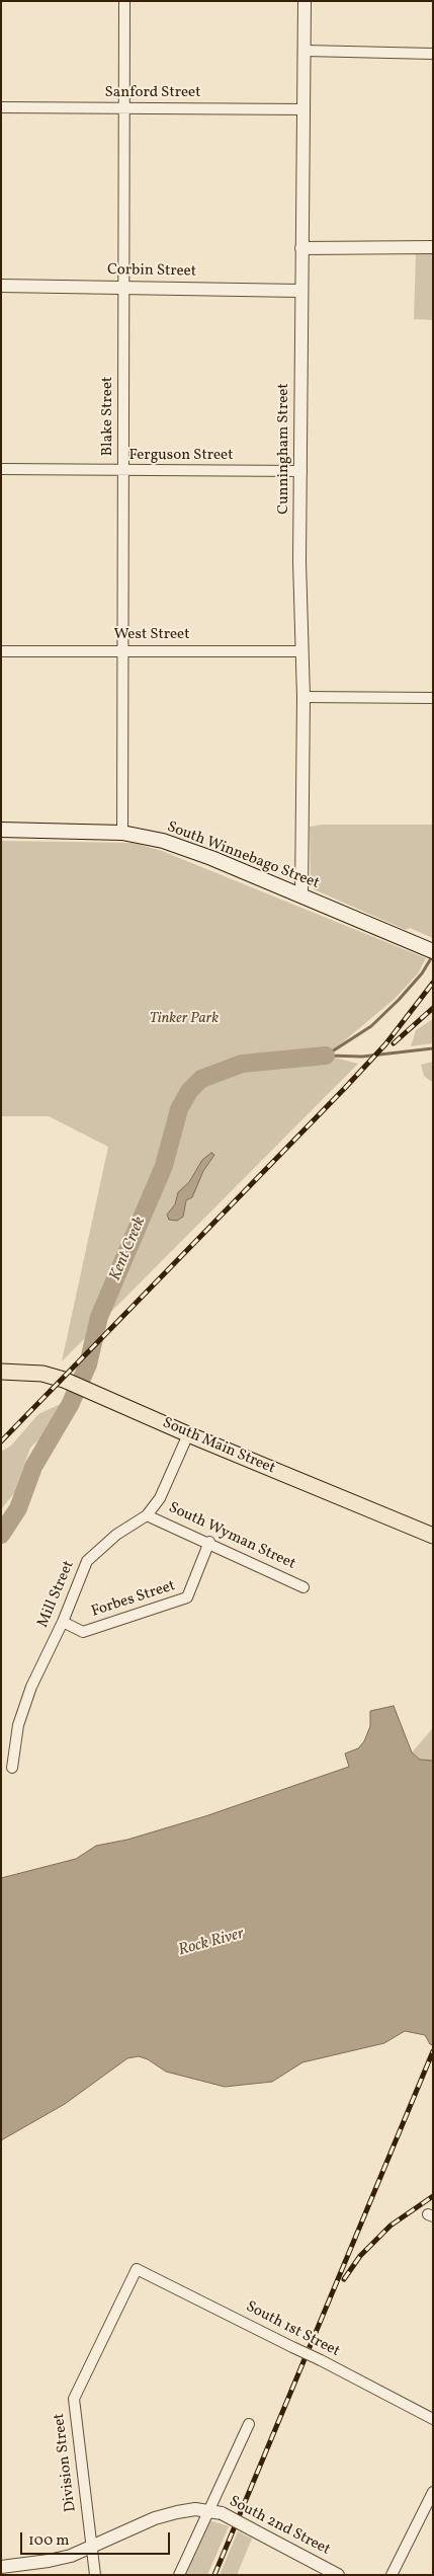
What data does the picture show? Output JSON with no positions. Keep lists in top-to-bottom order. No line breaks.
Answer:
{"streets":{"main road":["South Winnebago Street","South Main Street"],"street":["Sanford Street","Corbin Street","Blake Street","Cunningham Street","Ferguson Street","West Street","South Wyman Street","Mill Street","Forbes Street","South 1st Street","Division Street","South 2nd Street"]},"crossings":[["Sanford Street","Blake Street"],["Sanford Street","Cunningham Street"],["Corbin Street","Blake Street"],["Corbin Street","Cunningham Street"],["Blake Street","Ferguson Street"],["Blake Street","West Street"],["Blake Street","South Winnebago Street"],["Cunningham Street","Ferguson Street"],["Cunningham Street","West Street"],["Cunningham Street","South Winnebago Street"],["South Main Street","Mill Street"],["South Wyman Street","Mill Street"],["South Wyman Street","Forbes Street"],["Mill Street","Forbes Street"],["South 1st Street","Division Street"],["Division Street","South 2nd Street"]],"water":["Kent Creek","Rock River"],"parks":["Tinker Park"],"scale_bar":"100 m"}
